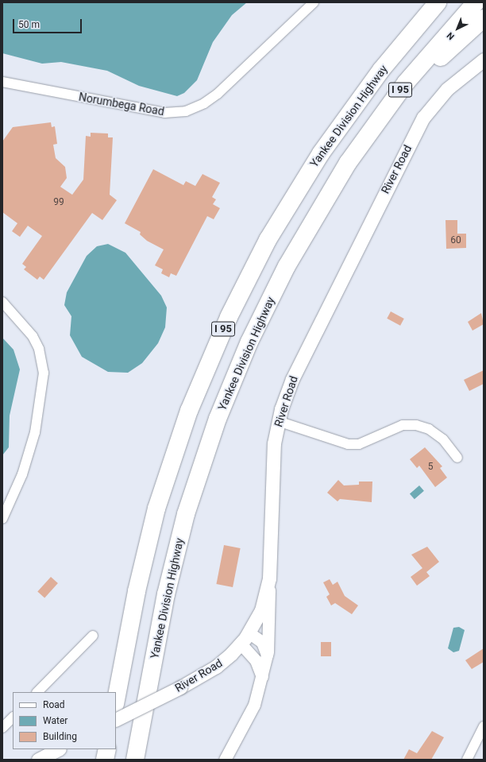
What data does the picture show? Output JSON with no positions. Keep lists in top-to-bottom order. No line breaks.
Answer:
{"streets":{"highway":["I 95","Yankee Division Highway"],"main road":["River Road"],"street":["Norumbega Road"]},"house_numbers":["99","60","5"],"legend":["Road","Water","Building"],"scale_bar":"50 m","north":"bottom left"}
